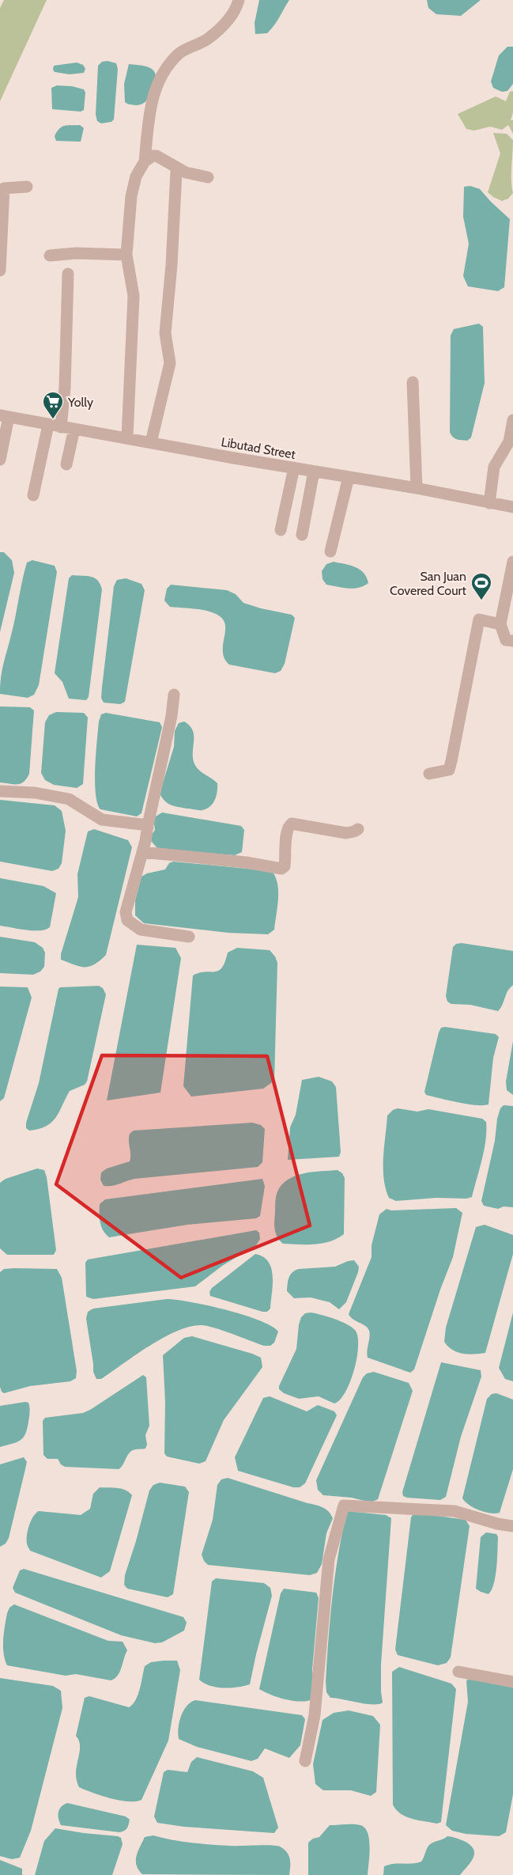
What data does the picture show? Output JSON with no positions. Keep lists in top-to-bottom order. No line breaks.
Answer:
{"streets":{"street":["Libutad Street"]},"places":{"supermarket":["Yolly"],"sports":["San Juan Covered Court"]}}
